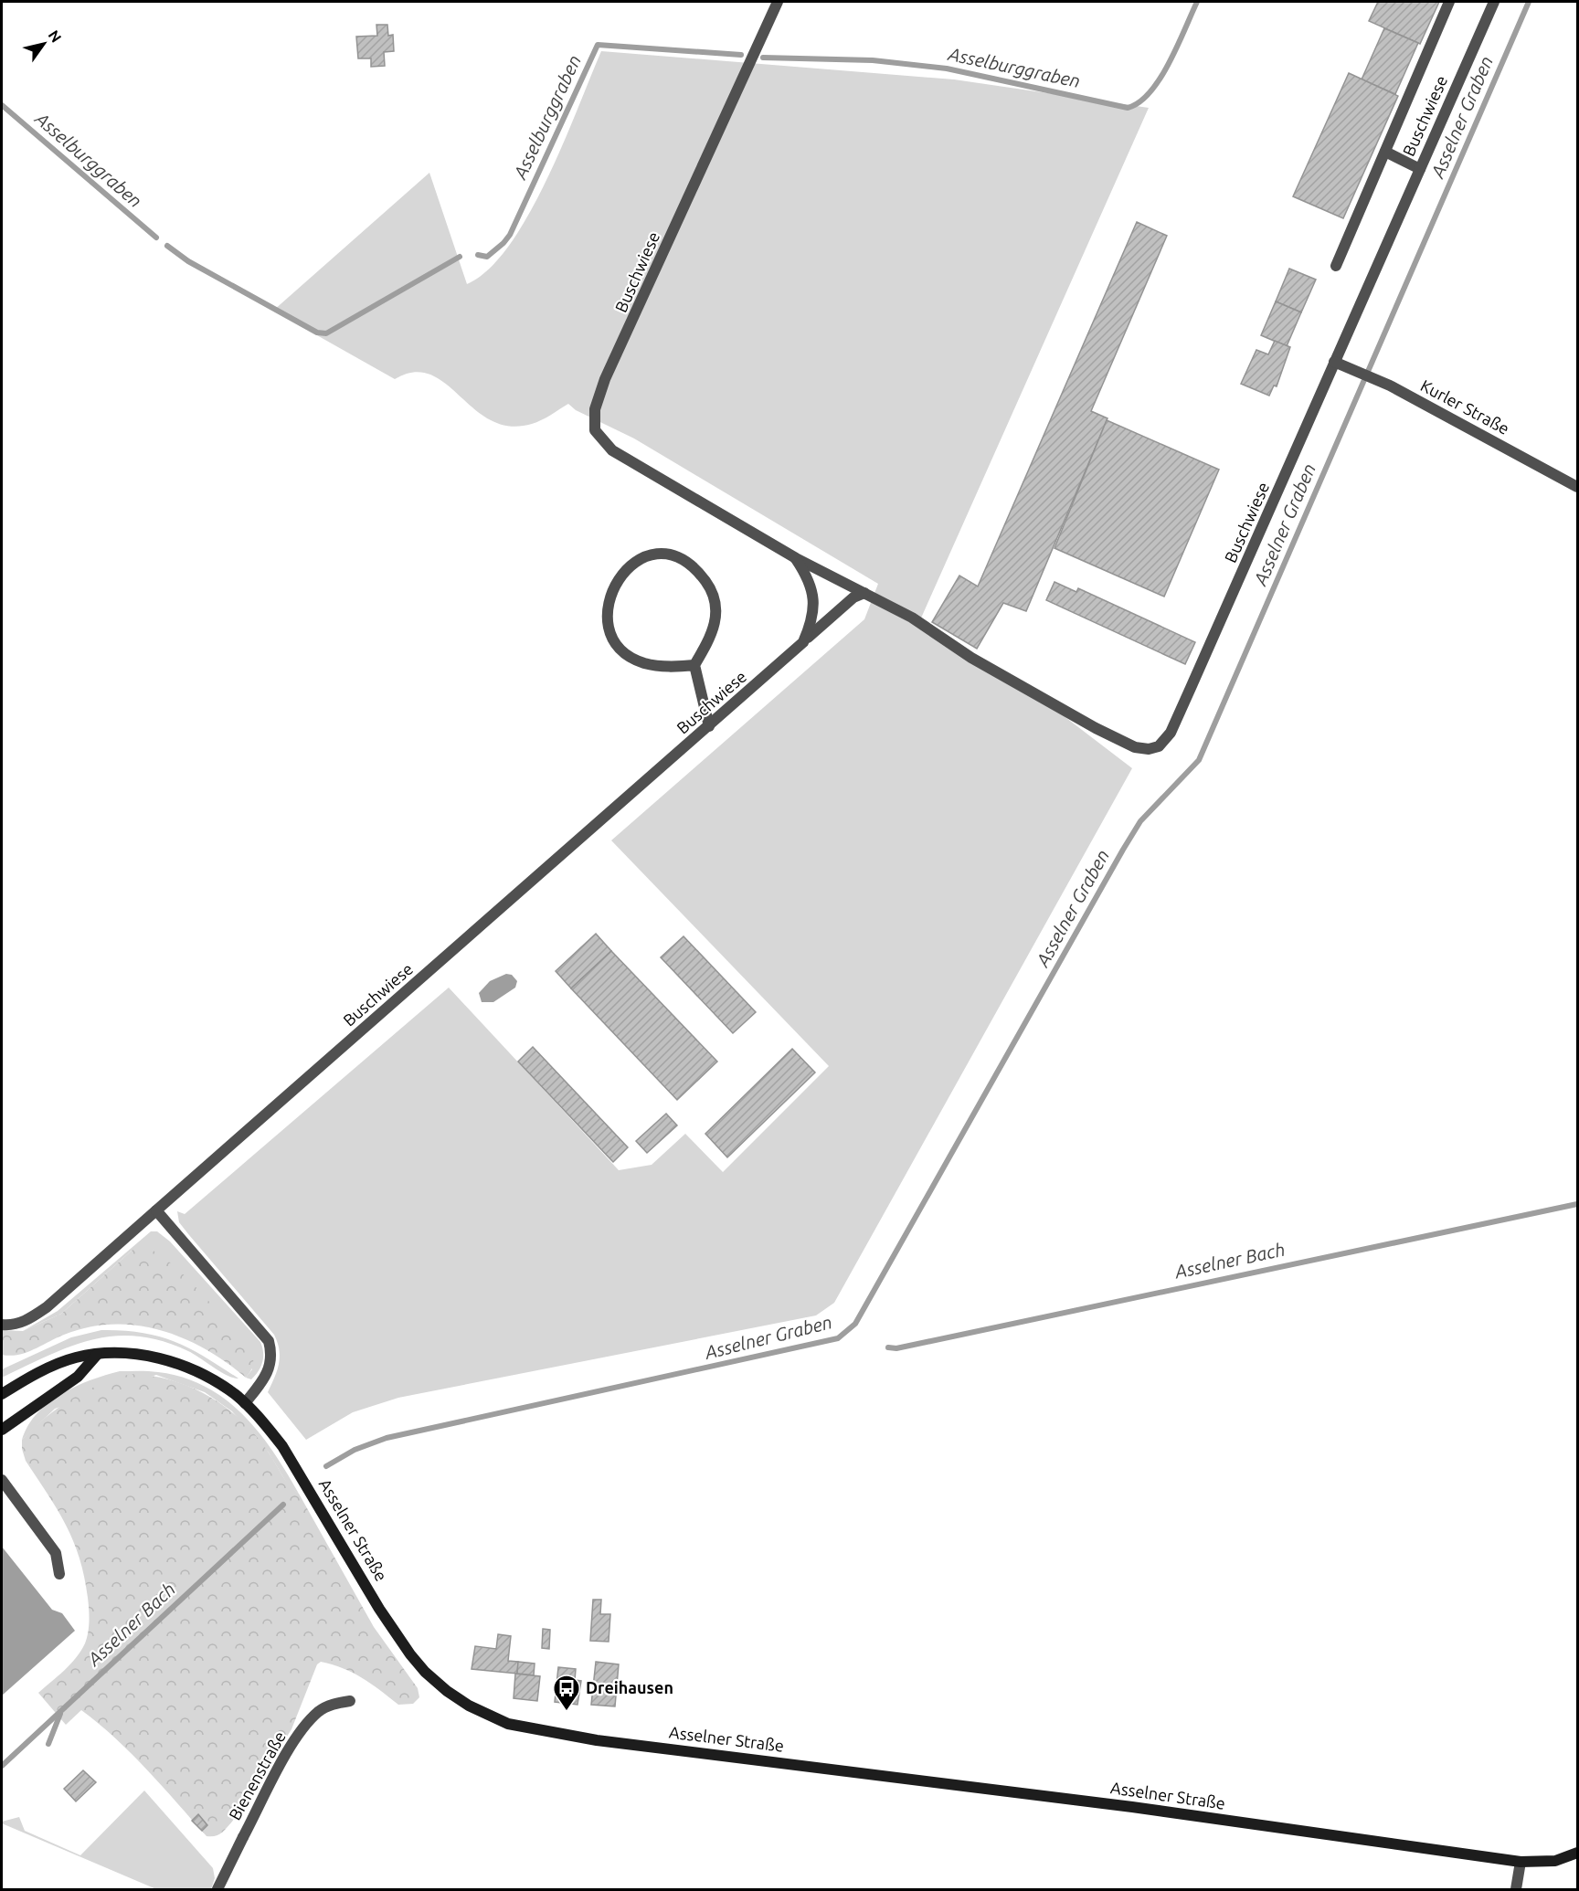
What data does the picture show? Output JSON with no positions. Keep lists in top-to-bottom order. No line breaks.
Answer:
{"streets":{"main road":["Asselner Straße"],"street":["Buschwiese","Kurler Straße","Bienenstraße"]},"crossings":[["Buschwiese","Kurler Straße"]],"water":["Asselburggraben","Asselner Graben","Asselner Bach"],"places":{"bus stop":["Dreihausen"]},"north":"top right"}
